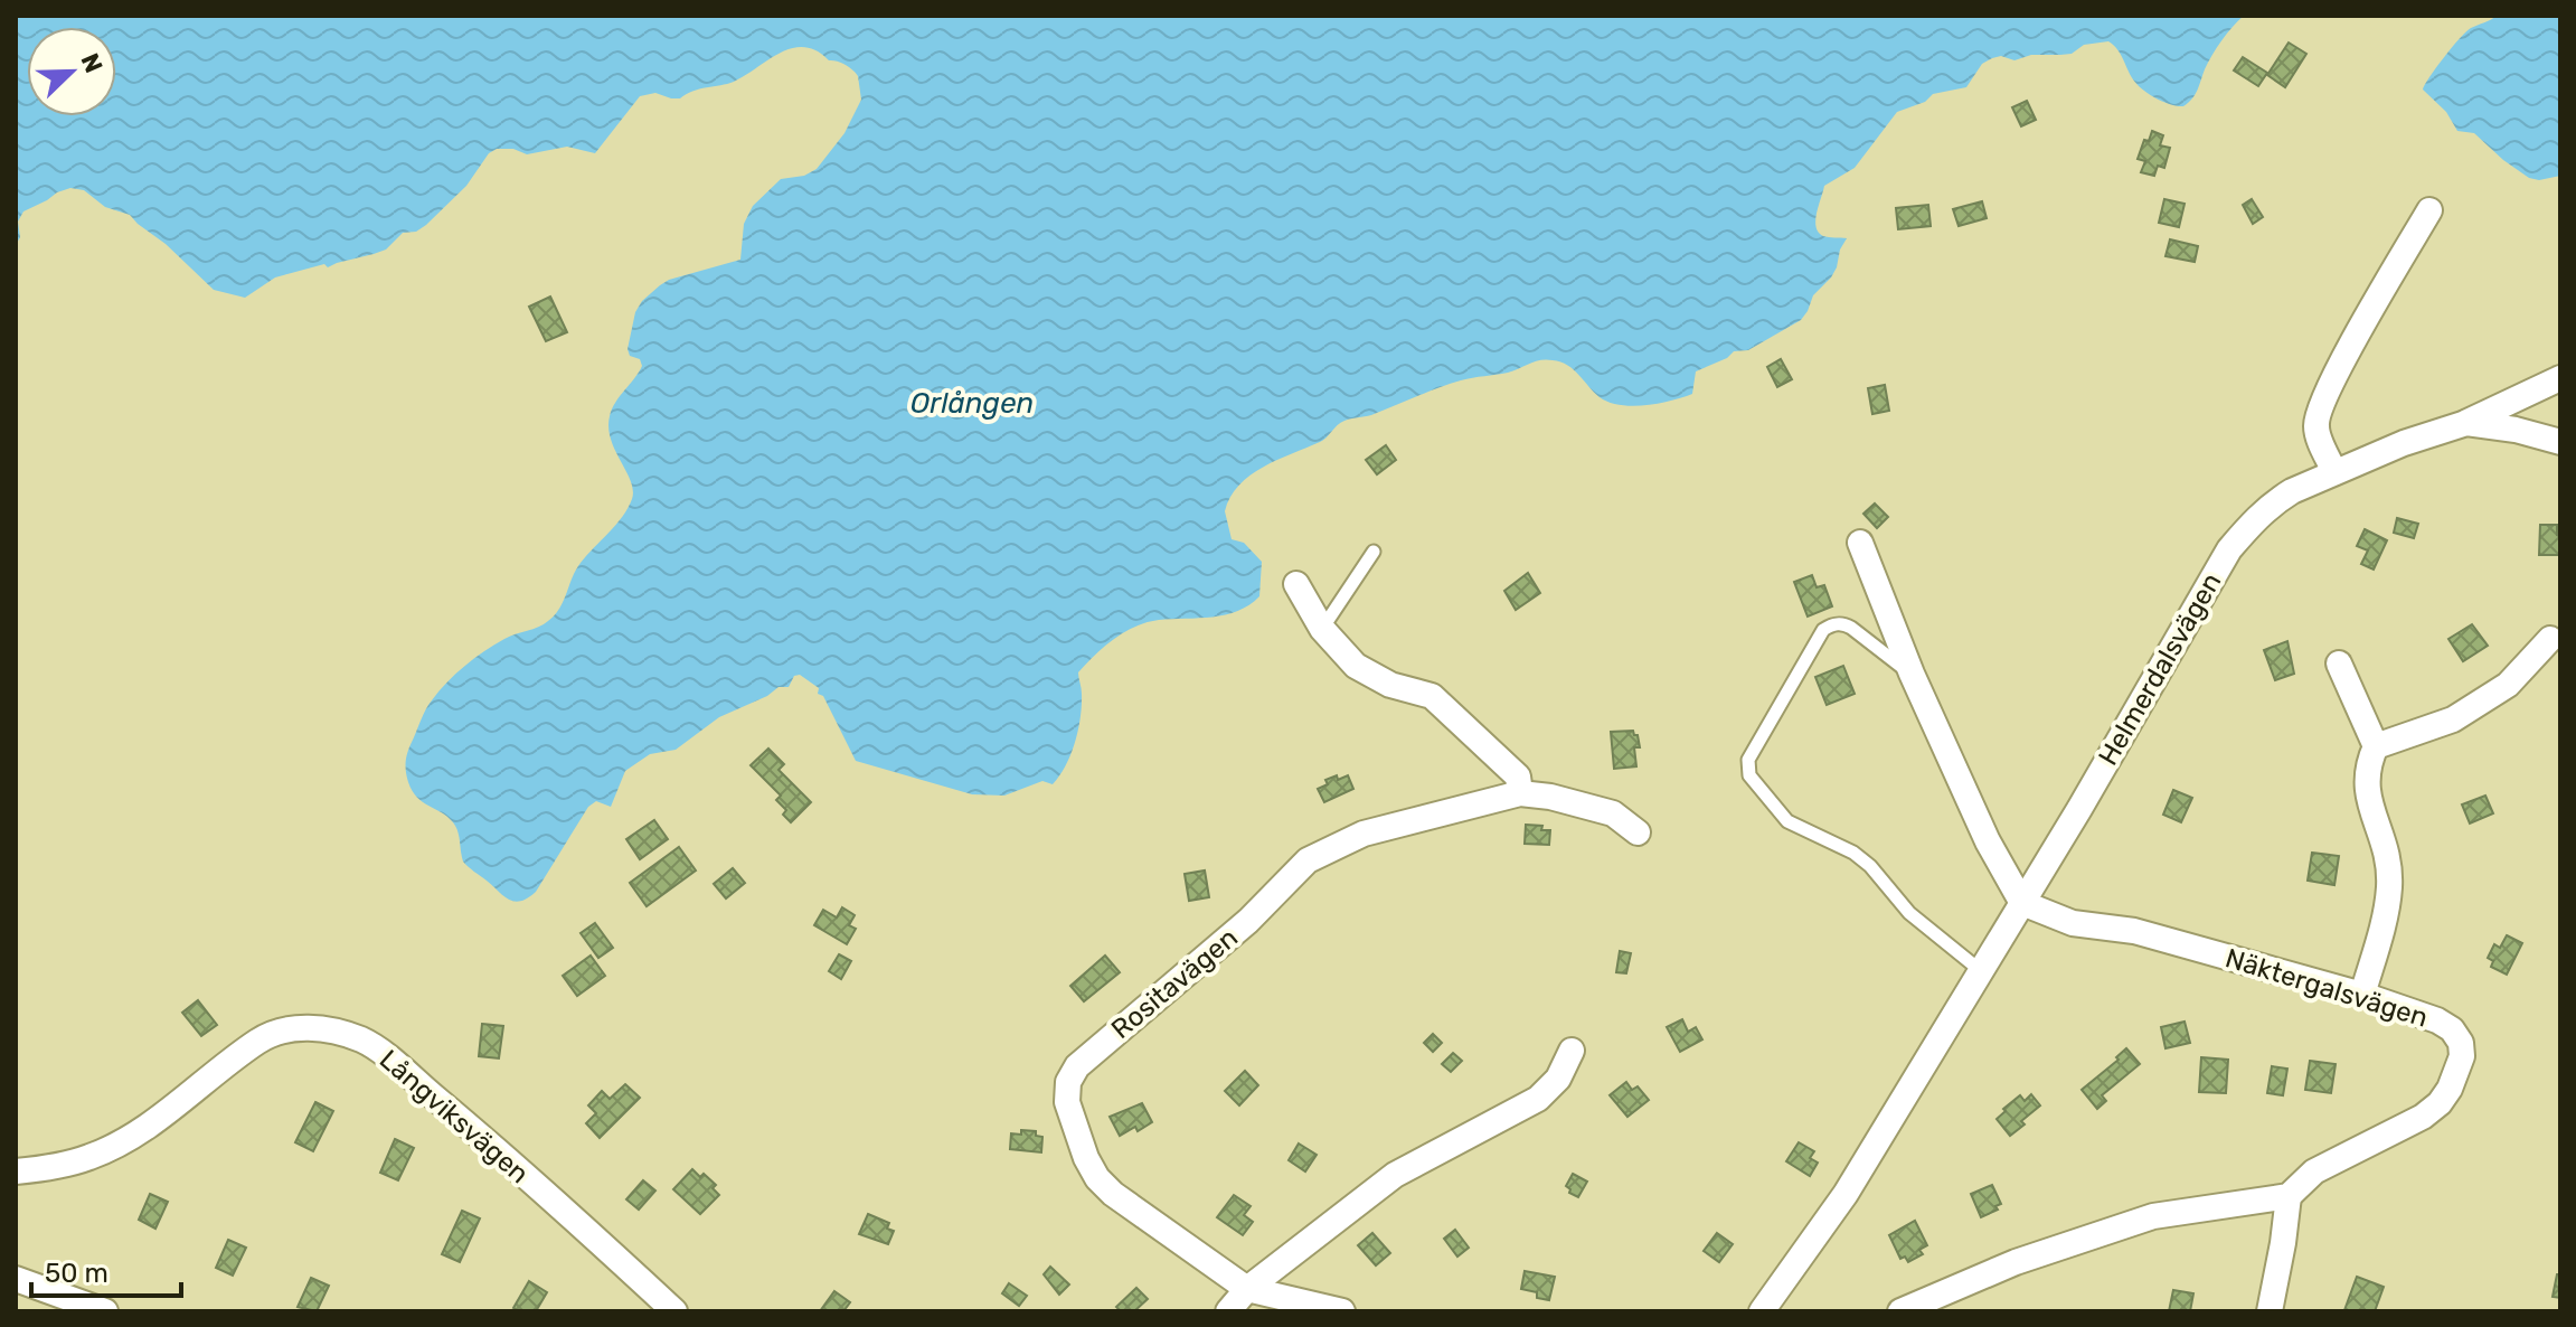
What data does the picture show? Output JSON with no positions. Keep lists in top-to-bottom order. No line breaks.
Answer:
{"streets":{"street":["Helmerdalsvägen","Rositavägen","Näktergalsvägen","Långviksvägen"]},"crossings":[["Helmerdalsvägen","Näktergalsvägen"]],"water":["Orlången"],"scale_bar":"50 m","north":"top right"}
